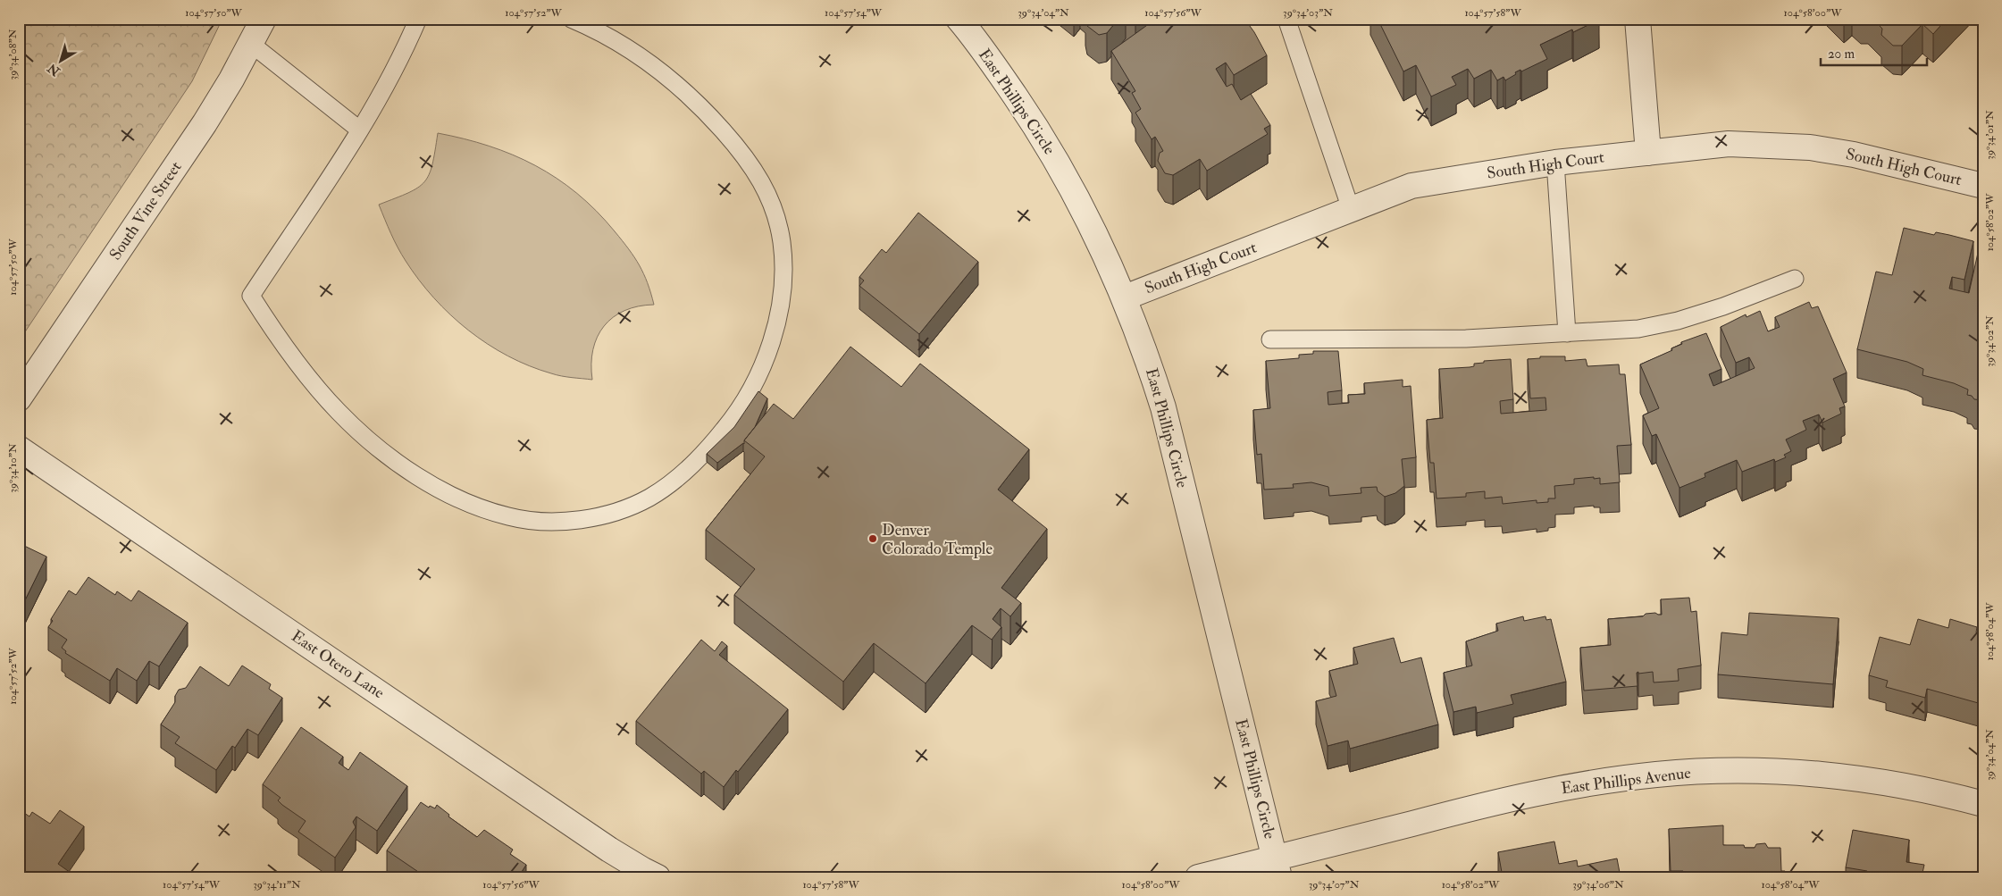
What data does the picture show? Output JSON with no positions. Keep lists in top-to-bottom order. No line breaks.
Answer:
{"streets":{"street":["East Phillips Circle","South High Court","South Vine Street","East Otero Lane","East Phillips Avenue"]},"crossings":[["East Phillips Circle","South High Court"],["East Phillips Circle","East Phillips Avenue"]],"places":["Denver Colorado Temple"],"scale_bar":"20 m","north":"bottom left","coordinates":["104°57'50\"W","104°57'52\"W","104°57'54\"W","39°34'04\"N","104°57'56\"W","39°34'03\"N","104°57'58\"W","104°58'00\"W","39°34'08\"N","39°34'01\"N","104°58'02\"W","39°34'02\"N","39°34'10\"N","104°58'04\"W","39°34'11\"N","39°34'07\"N","39°34'06\"N"]}
